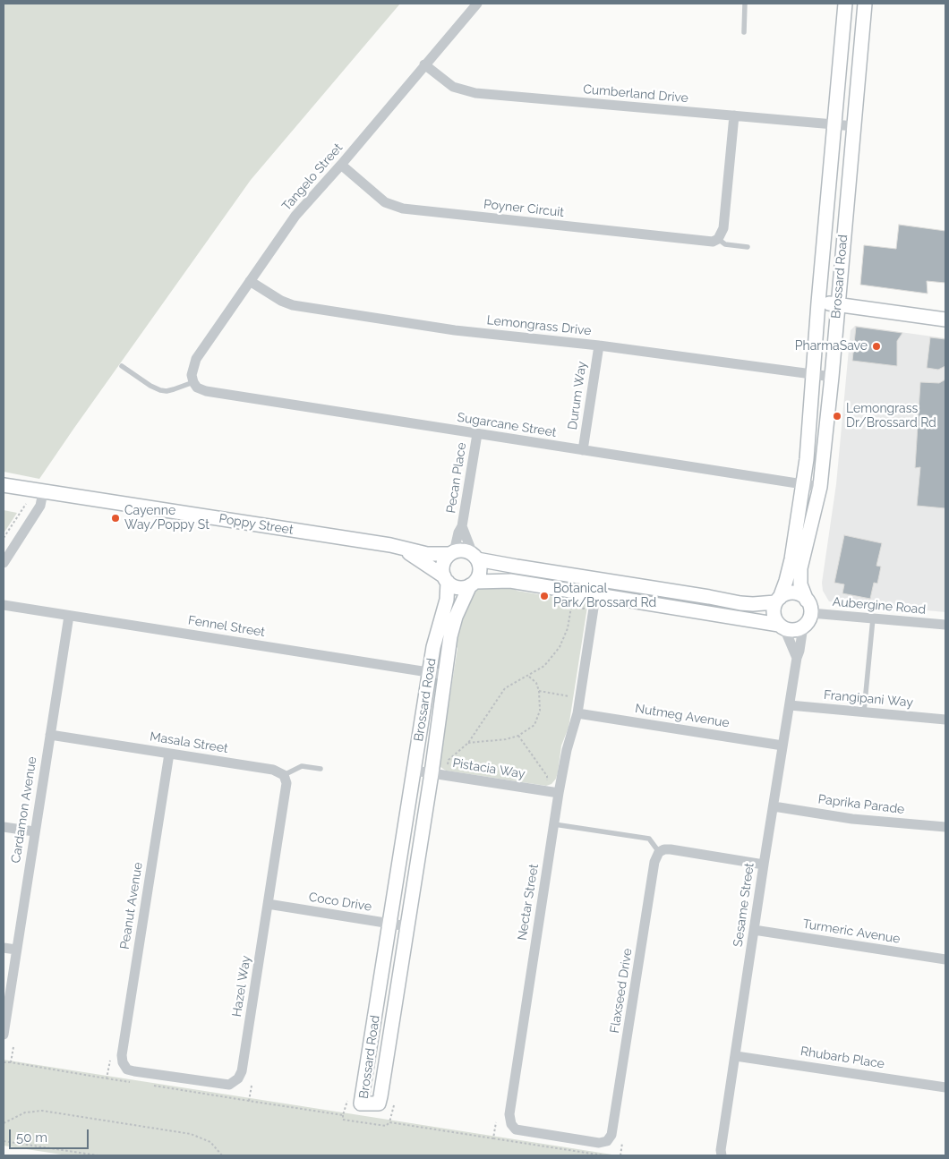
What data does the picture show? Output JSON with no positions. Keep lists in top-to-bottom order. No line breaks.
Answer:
{"streets":{"street":["Cumberland Drive","Tangelo Street","Poyner Circuit","Brossard Road","Lemongrass Drive","Durum Way","Sugarcane Street","Pecan Place","Poppy Street","Aubergine Road","Fennel Street","Frangipani Way","Nutmeg Avenue","Masala Street","Pistacia Way","Paprika Parade","Cardamon Avenue","Coco Drive","Nectar Street","Sesame Street","Peanut Avenue","Turmeric Avenue","Hazel Way","Flaxseed Drive","Rhubarb Place"]},"crossings":[["Cumberland Drive","Tangelo Street"],["Cumberland Drive","Brossard Road"],["Tangelo Street","Poyner Circuit"],["Tangelo Street","Lemongrass Drive"],["Tangelo Street","Sugarcane Street"],["Brossard Road","Lemongrass Drive"],["Brossard Road","Sugarcane Street"],["Brossard Road","Pecan Place"],["Brossard Road","Poppy Street"],["Brossard Road","Aubergine Road"],["Brossard Road","Fennel Street"],["Brossard Road","Pistacia Way"],["Brossard Road","Coco Drive"],["Brossard Road","Sesame Street"],["Lemongrass Drive","Durum Way"],["Durum Way","Sugarcane Street"],["Sugarcane Street","Pecan Place"],["Pecan Place","Poppy Street"],["Aubergine Road","Sesame Street"],["Fennel Street","Cardamon Avenue"],["Frangipani Way","Sesame Street"],["Nutmeg Avenue","Nectar Street"],["Nutmeg Avenue","Sesame Street"],["Masala Street","Cardamon Avenue"],["Masala Street","Peanut Avenue"],["Masala Street","Hazel Way"],["Pistacia Way","Nectar Street"],["Paprika Parade","Sesame Street"],["Coco Drive","Hazel Way"],["Nectar Street","Flaxseed Drive"],["Sesame Street","Turmeric Avenue"],["Sesame Street","Rhubarb Place"],["Peanut Avenue","Hazel Way"]],"places":["PharmaSave","Lemongrass Dr/Brossard Rd","Cayenne Way/Poppy St","Botanical Park/Brossard Rd"],"scale_bar":"50 m"}
